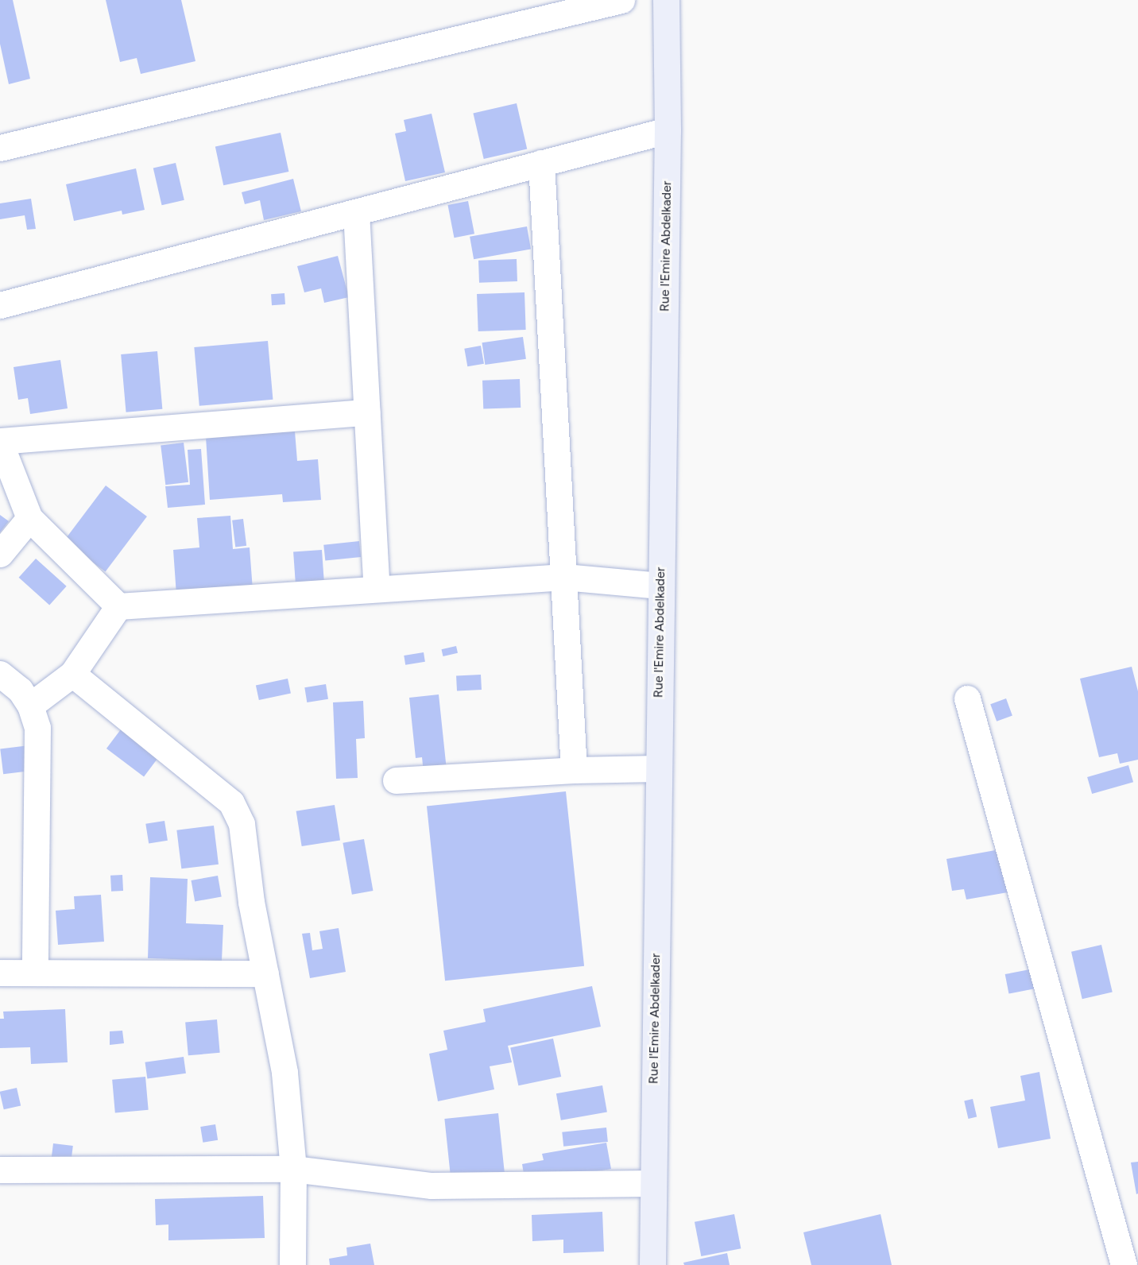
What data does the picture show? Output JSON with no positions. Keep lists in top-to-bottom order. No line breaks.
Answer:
{"streets":{"main road":["Rue l'Emire Abdelkader"]}}
